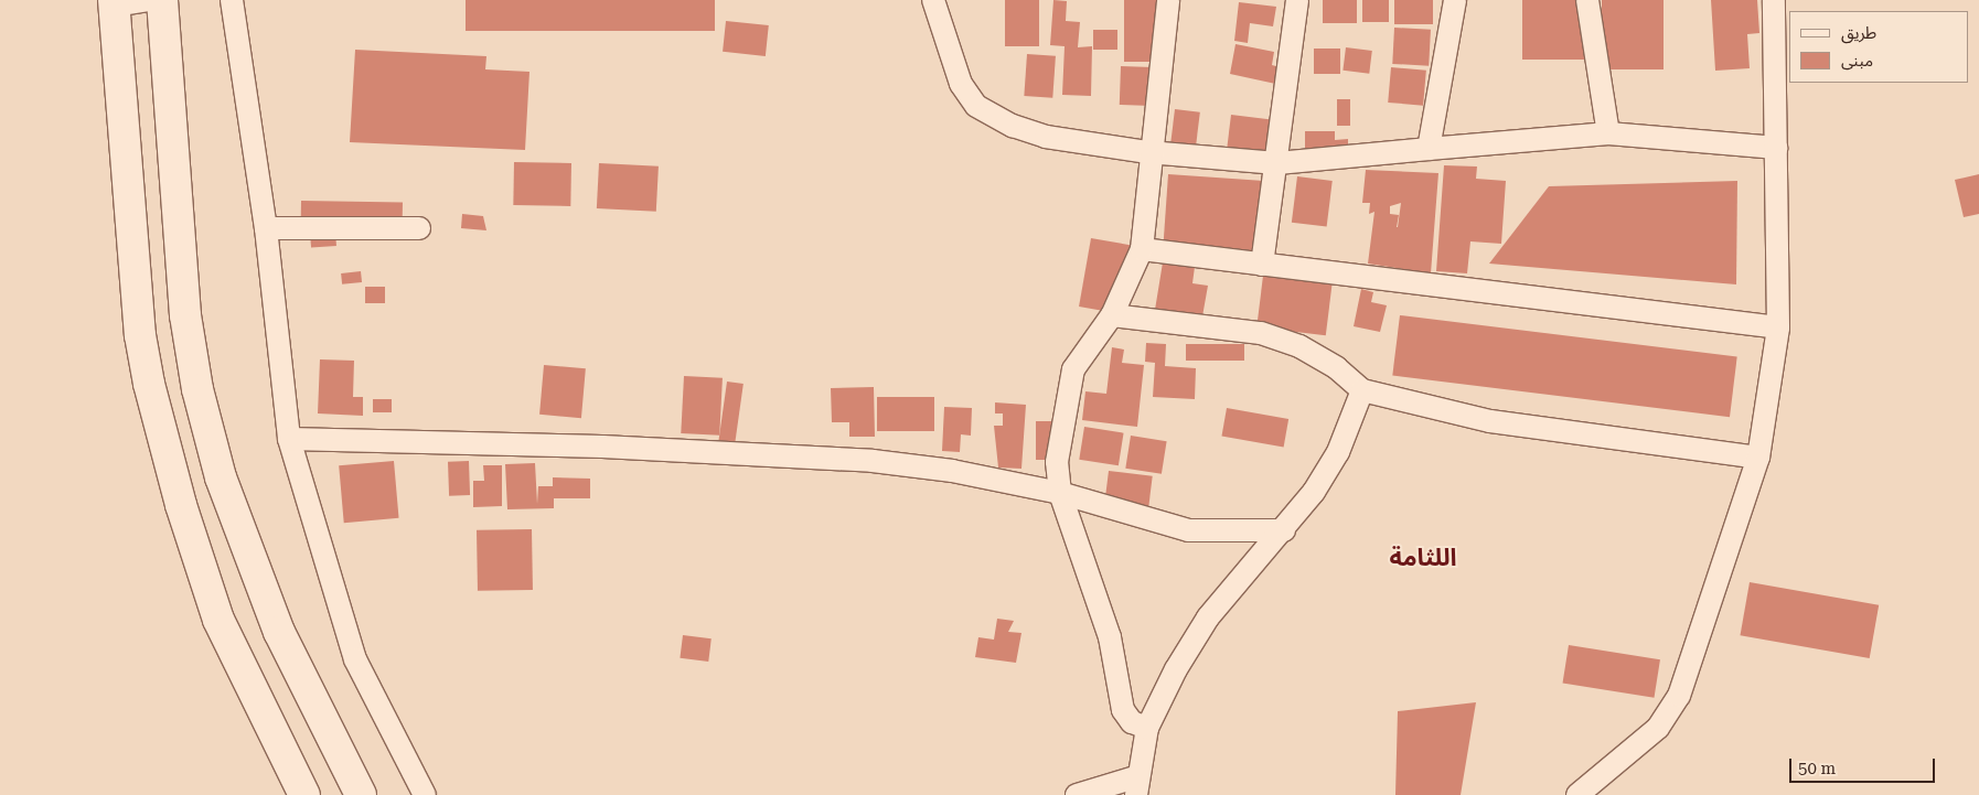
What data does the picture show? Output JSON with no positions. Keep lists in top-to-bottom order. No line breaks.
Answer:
{"districts":["اللثامة"],"legend":["طريق","مبنى"],"scale_bar":"50 m"}
